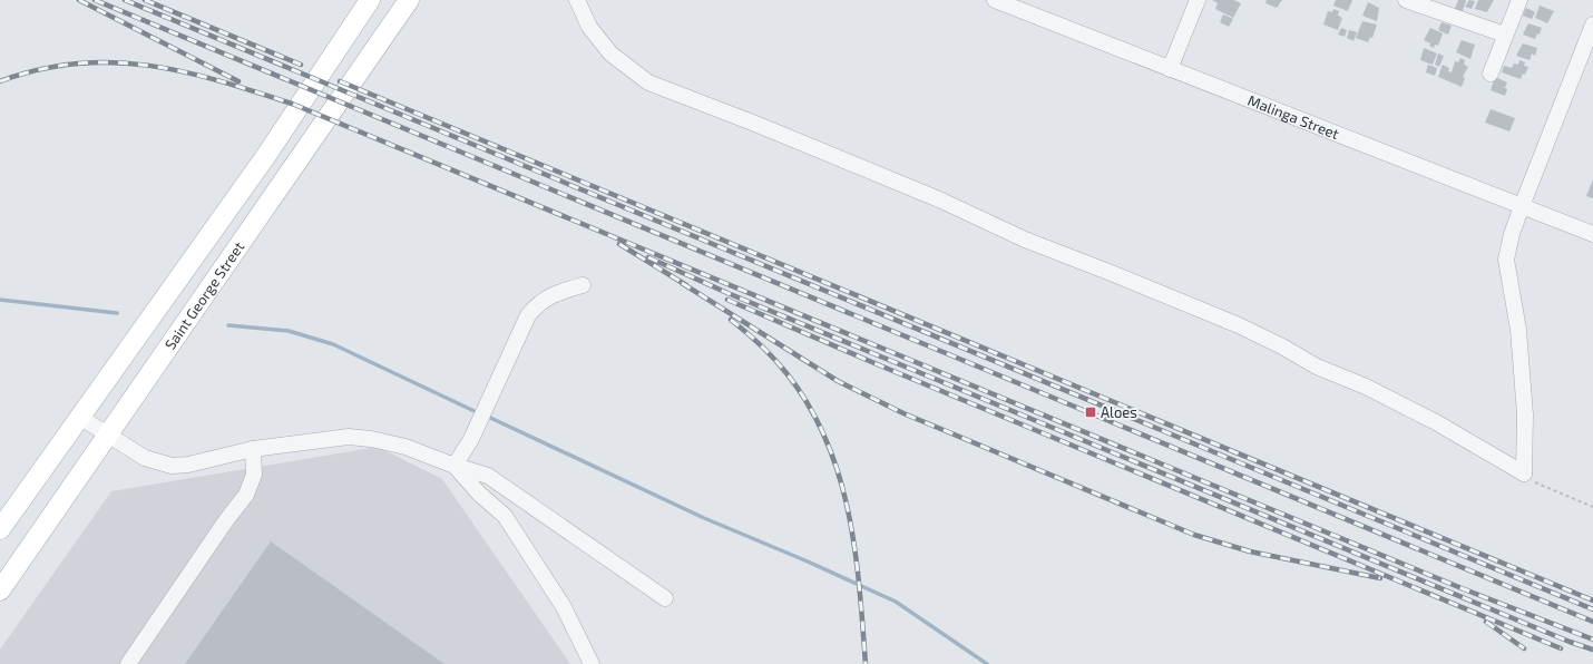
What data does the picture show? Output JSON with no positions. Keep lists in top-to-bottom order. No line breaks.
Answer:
{"streets":{"main road":["Saint George Street"],"street":["Malinga Street"]},"places":{"transit":["Aloes"]}}
